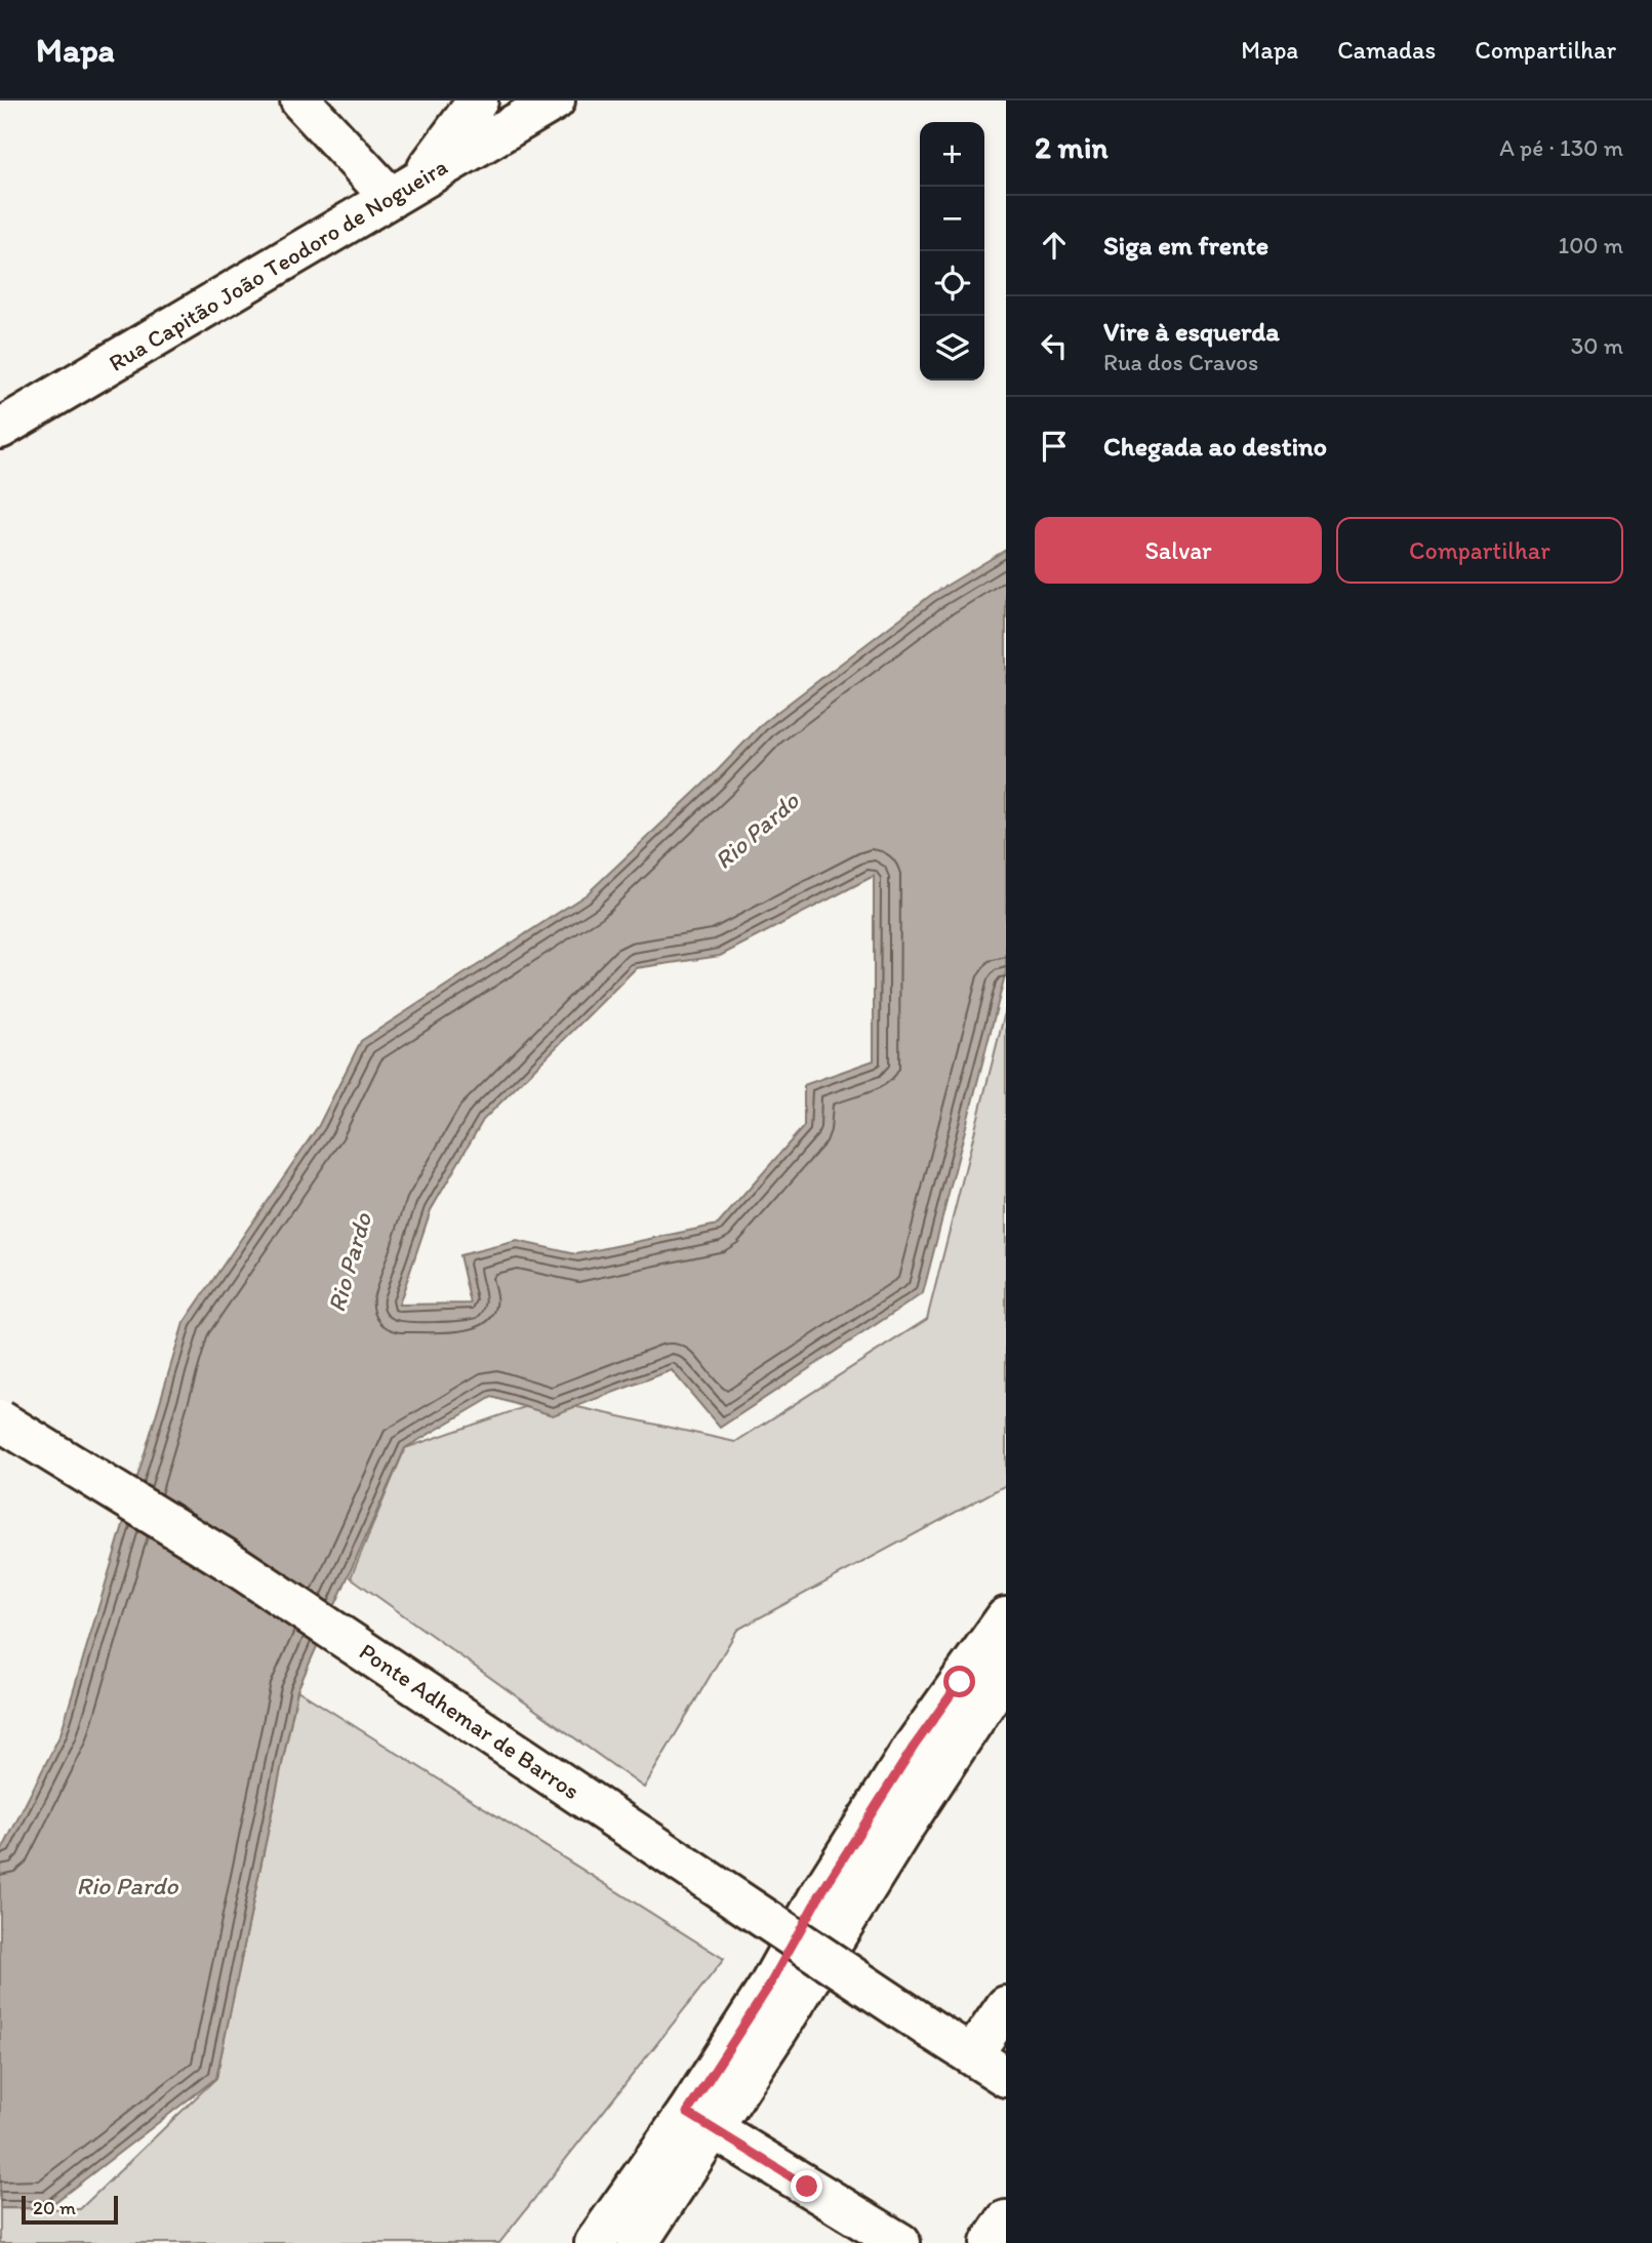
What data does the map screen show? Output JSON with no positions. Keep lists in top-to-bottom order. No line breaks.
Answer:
{"streets":{"street":["Rua Capitão João Teodoro de Nogueira","Ponte Adhemar de Barros"]},"water":["Rio Pardo"],"scale_bar":"20 m","page":{"header":"Mapa","nav":["Mapa","Camadas","Compartilhar"],"heading":["2 min","A pé · 130 m"],"map_buttons":["+","−"],"list":[["Siga em frente","100 m"],["Vire à esquerda","Rua dos Cravos","30 m"],"Chegada ao destino"],"buttons":["Salvar","Compartilhar"],"scale":"20 m"}}
